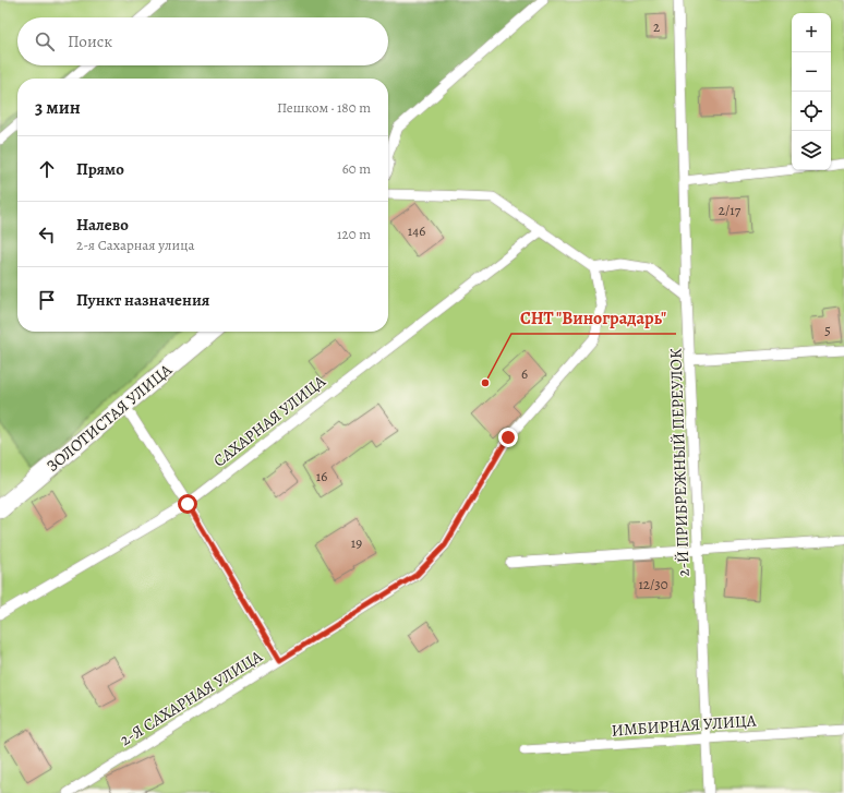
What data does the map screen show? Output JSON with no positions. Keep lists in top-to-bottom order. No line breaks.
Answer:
{"streets":{"street":["ЗОЛОТИСТАЯ УЛИЦА"],"lane":["САХАРНАЯ УЛИЦА","2-Й ПРИБРЕЖНЫЙ ПЕРЕУЛОК","2-Я САХАРНАЯ УЛИЦА","ИМБИРНАЯ УЛИЦА"]},"crossings":[["2-Й ПРИБРЕЖНЫЙ ПЕРЕУЛОК","ИМБИРНАЯ УЛИЦА"]],"places":["СНТ \"Виноградарь\""],"house_numbers":["2","2/17","146","5","6","16","19","12/30"],"page":{"map_buttons":["+","−"],"search":"Поиск","heading":["3 мин","Пешком · 180 m"],"list":[["Прямо","60 m"],["Налево","2-я Сахарная улица","120 m"],"Пункт назначения"]}}
